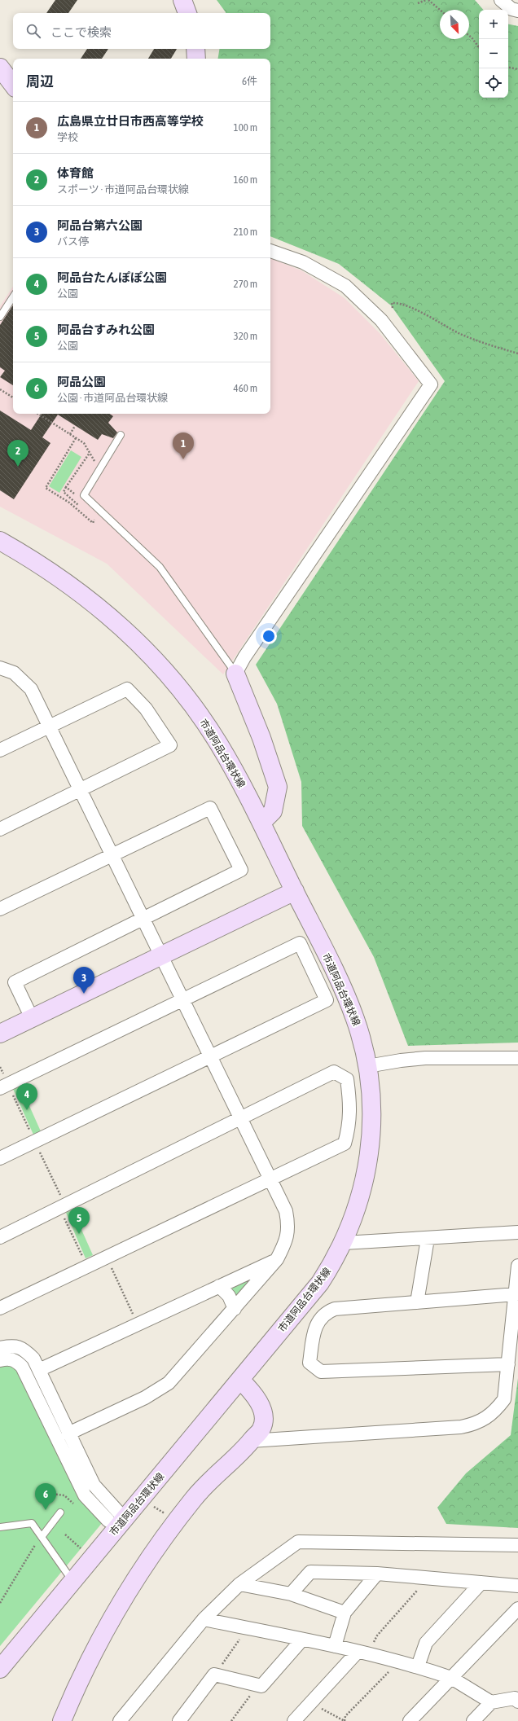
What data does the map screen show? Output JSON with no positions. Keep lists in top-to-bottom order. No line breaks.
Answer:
{"streets":{"street":["市道阿品台環状線"]},"north":"bottom right","page":{"map_buttons":["+","−"],"search":"ここで検索","heading":["周辺","6件"],"list":[{"mark":"1","name":"広島県立廿日市西高等学校","note":"学校","value":"100 m"},{"mark":"2","name":"体育館","note":"スポーツ · 市道阿品台環状線","value":"160 m"},{"mark":"3","name":"阿品台第六公園","note":"バス停","value":"210 m"},{"mark":"4","name":"阿品台たんぽぽ公園","note":"公園","value":"270 m"},{"mark":"5","name":"阿品台すみれ公園","note":"公園","value":"320 m"},{"mark":"6","name":"阿品公園","note":"公園 · 市道阿品台環状線","value":"460 m"}],"pins":["1","2","3","4","5","6"]}}
